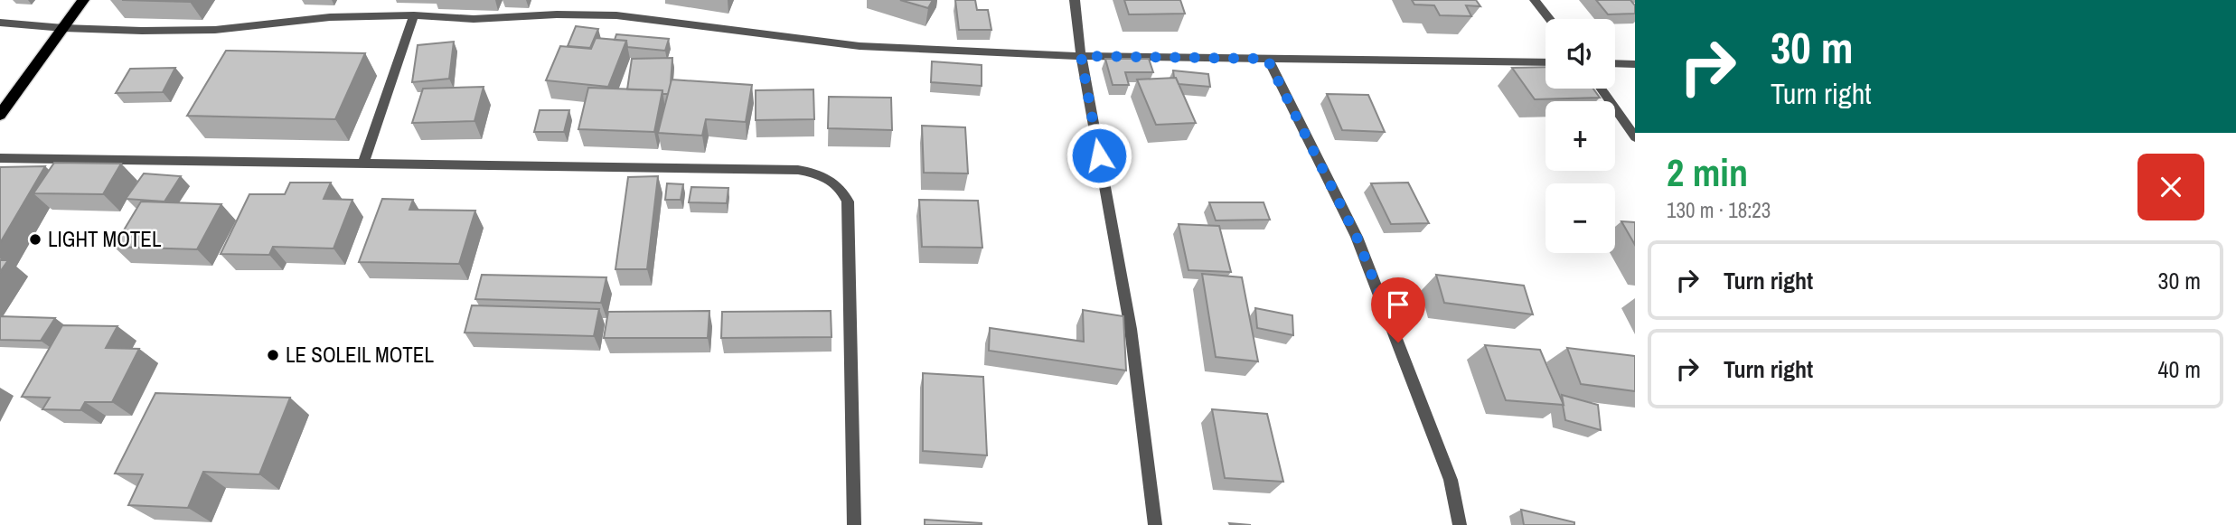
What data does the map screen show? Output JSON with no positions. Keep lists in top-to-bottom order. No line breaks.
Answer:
{"places":["LIGHT MOTEL","LE SOLEIL MOTEL"],"page":{"turn":["30 m","Turn right"],"map_buttons":["+","−"],"heading":["2 min","130 m · 18:23"],"list":[{"name":"Turn right","value":"30 m"},{"name":"Turn right","value":"40 m"}]}}
